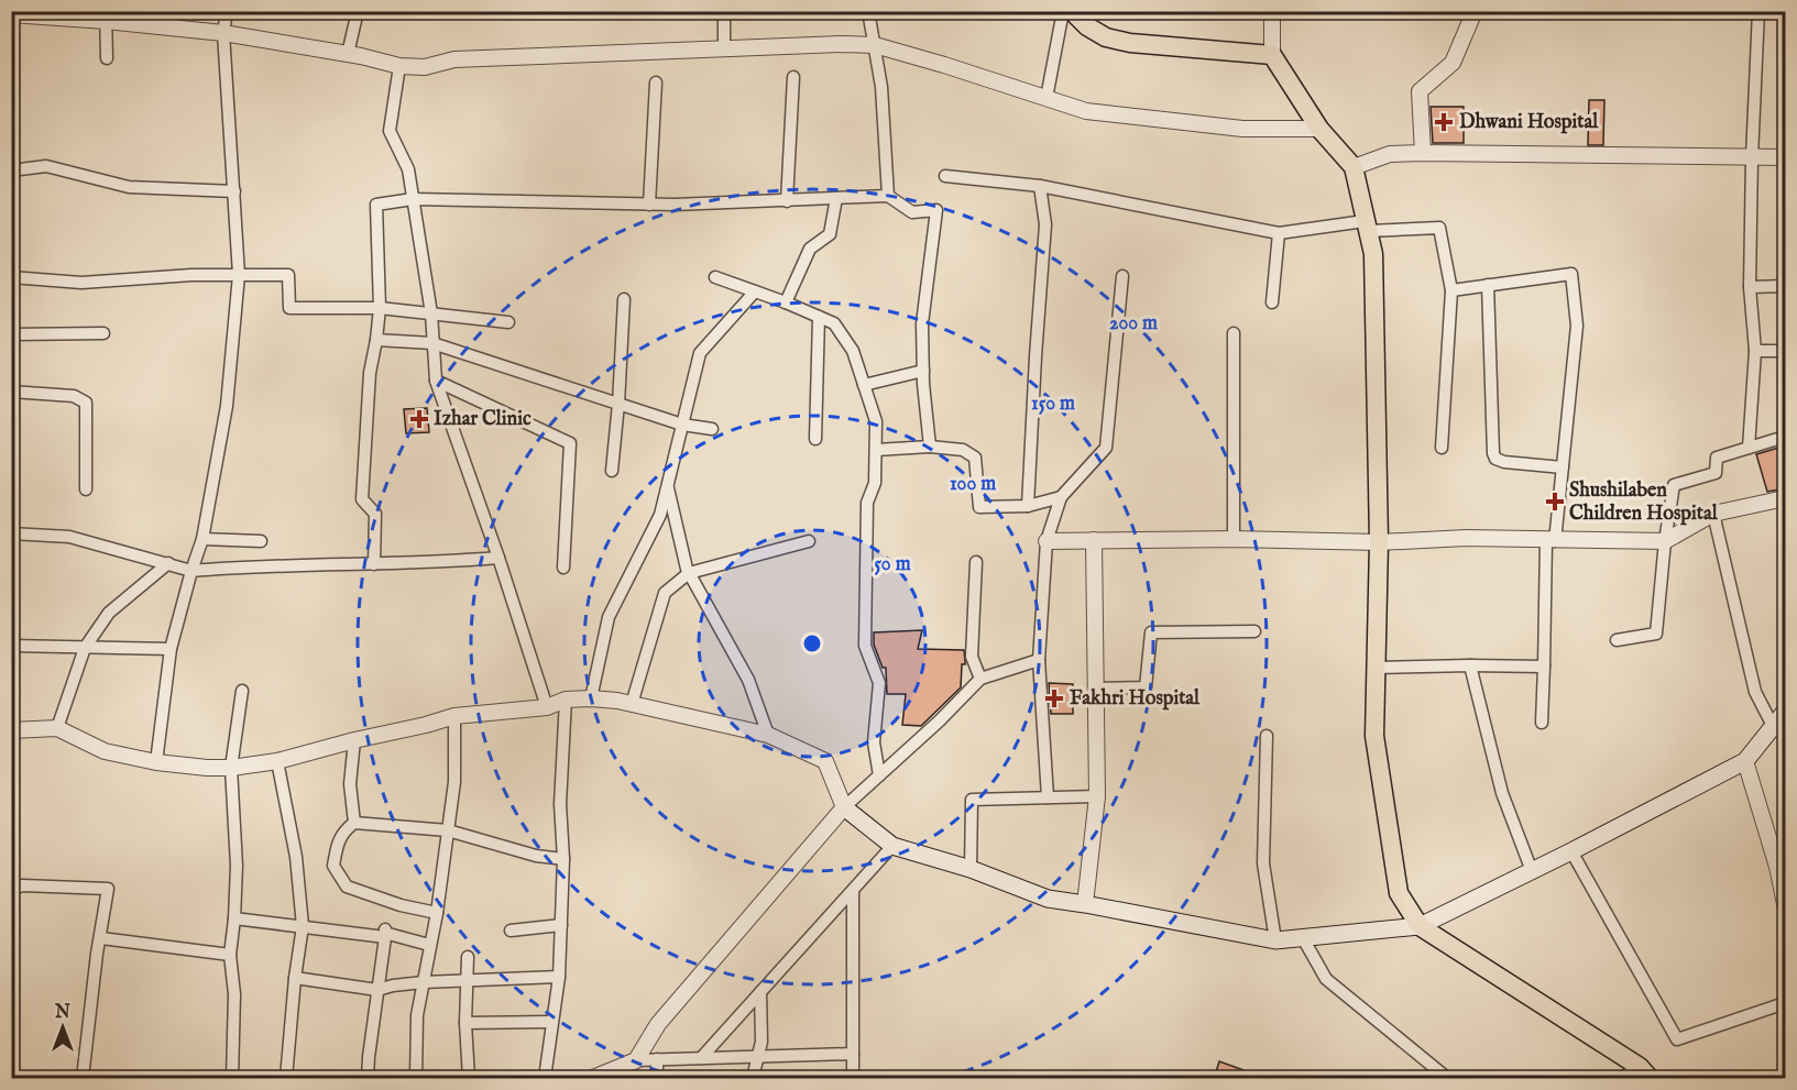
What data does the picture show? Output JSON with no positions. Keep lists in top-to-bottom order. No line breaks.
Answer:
{"places":{"health":["Dhwani Hospital","Izhar Clinic","Shushilaben Children Hospital","Fakhri Hospital"]},"north":"top","rings":["200 m","150 m","100 m","50 m"]}
